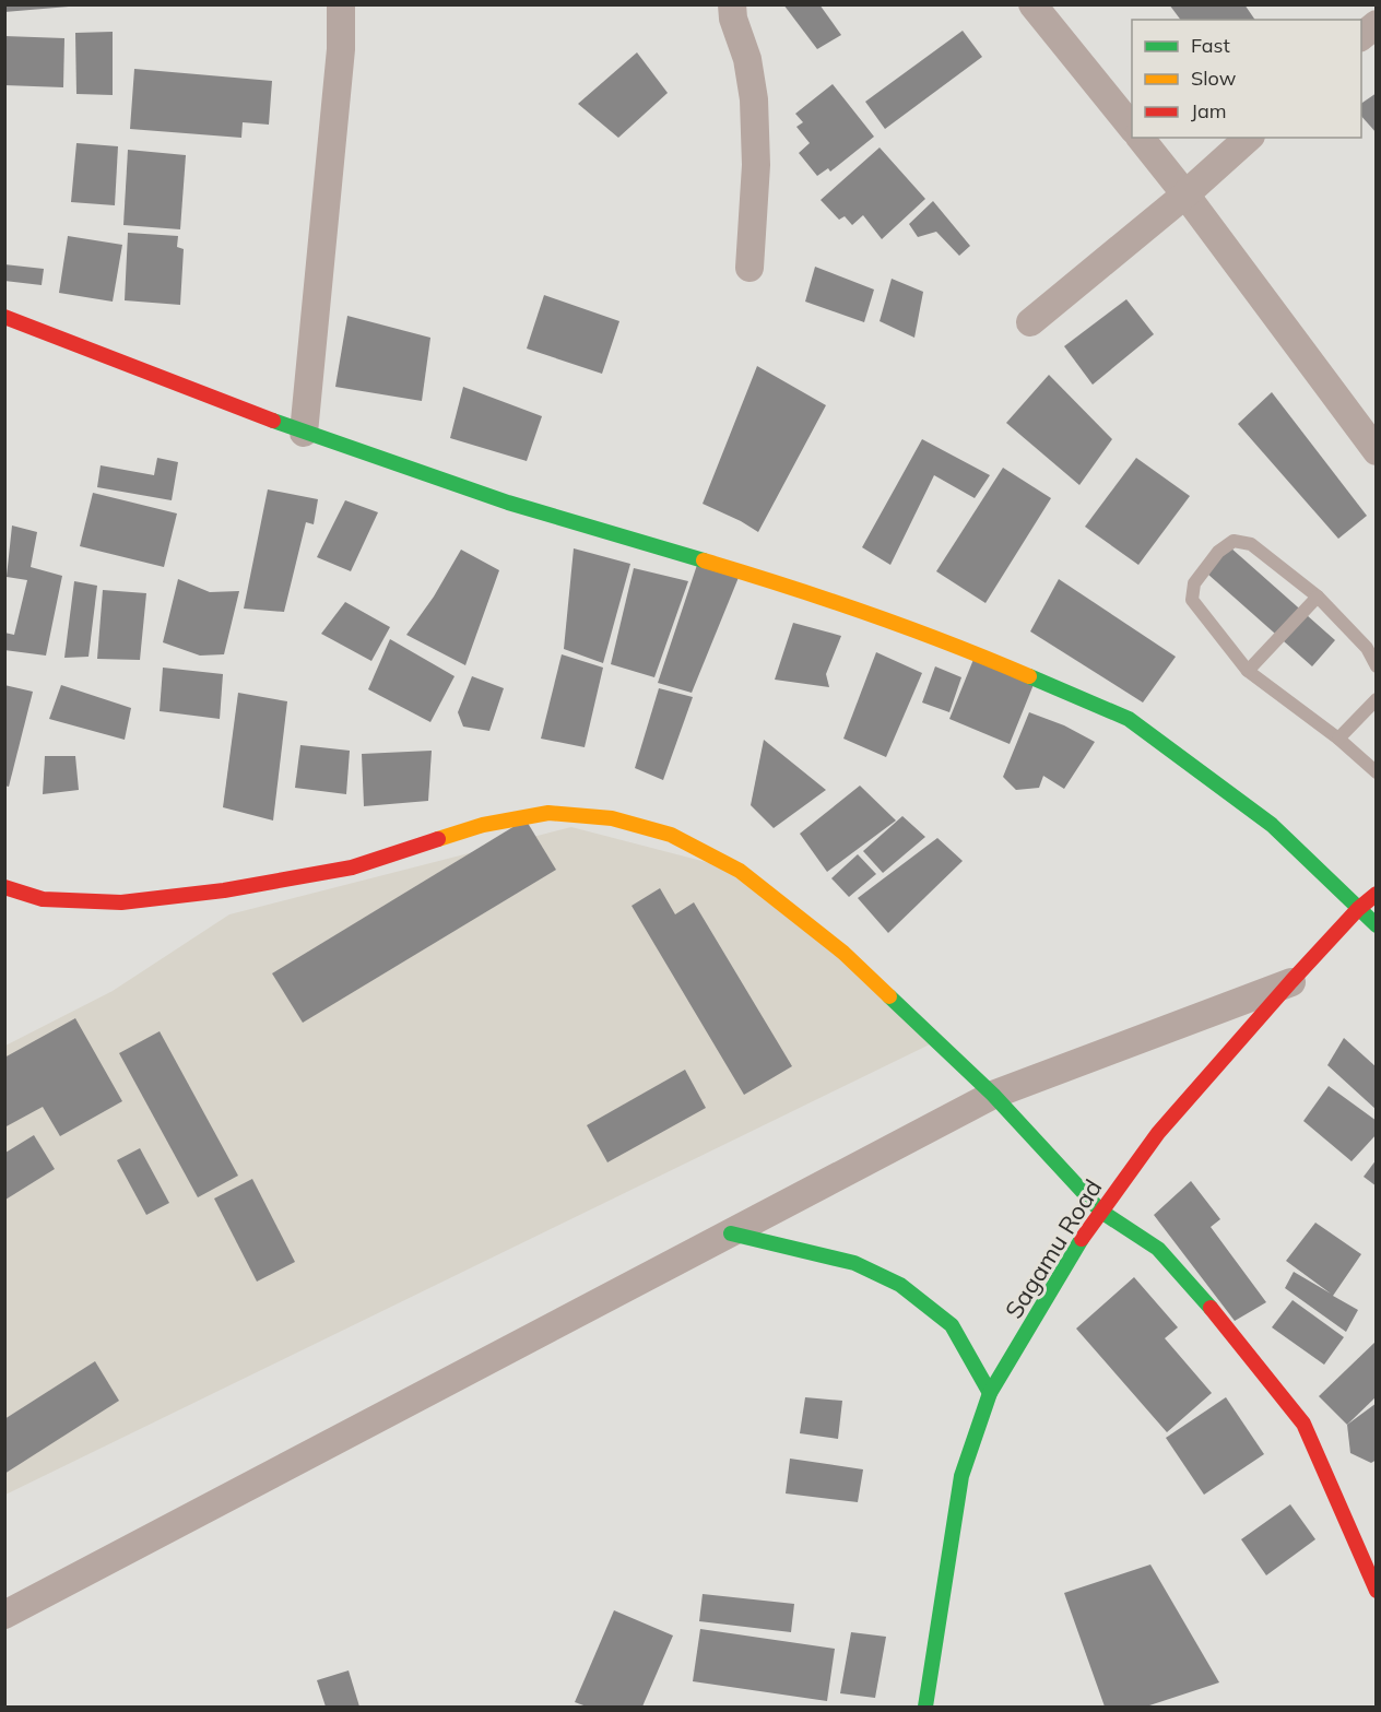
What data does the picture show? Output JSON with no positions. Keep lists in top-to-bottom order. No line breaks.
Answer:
{"streets":{"main road":["Sagamu Road"]},"legend":["Fast","Slow","Jam"]}
